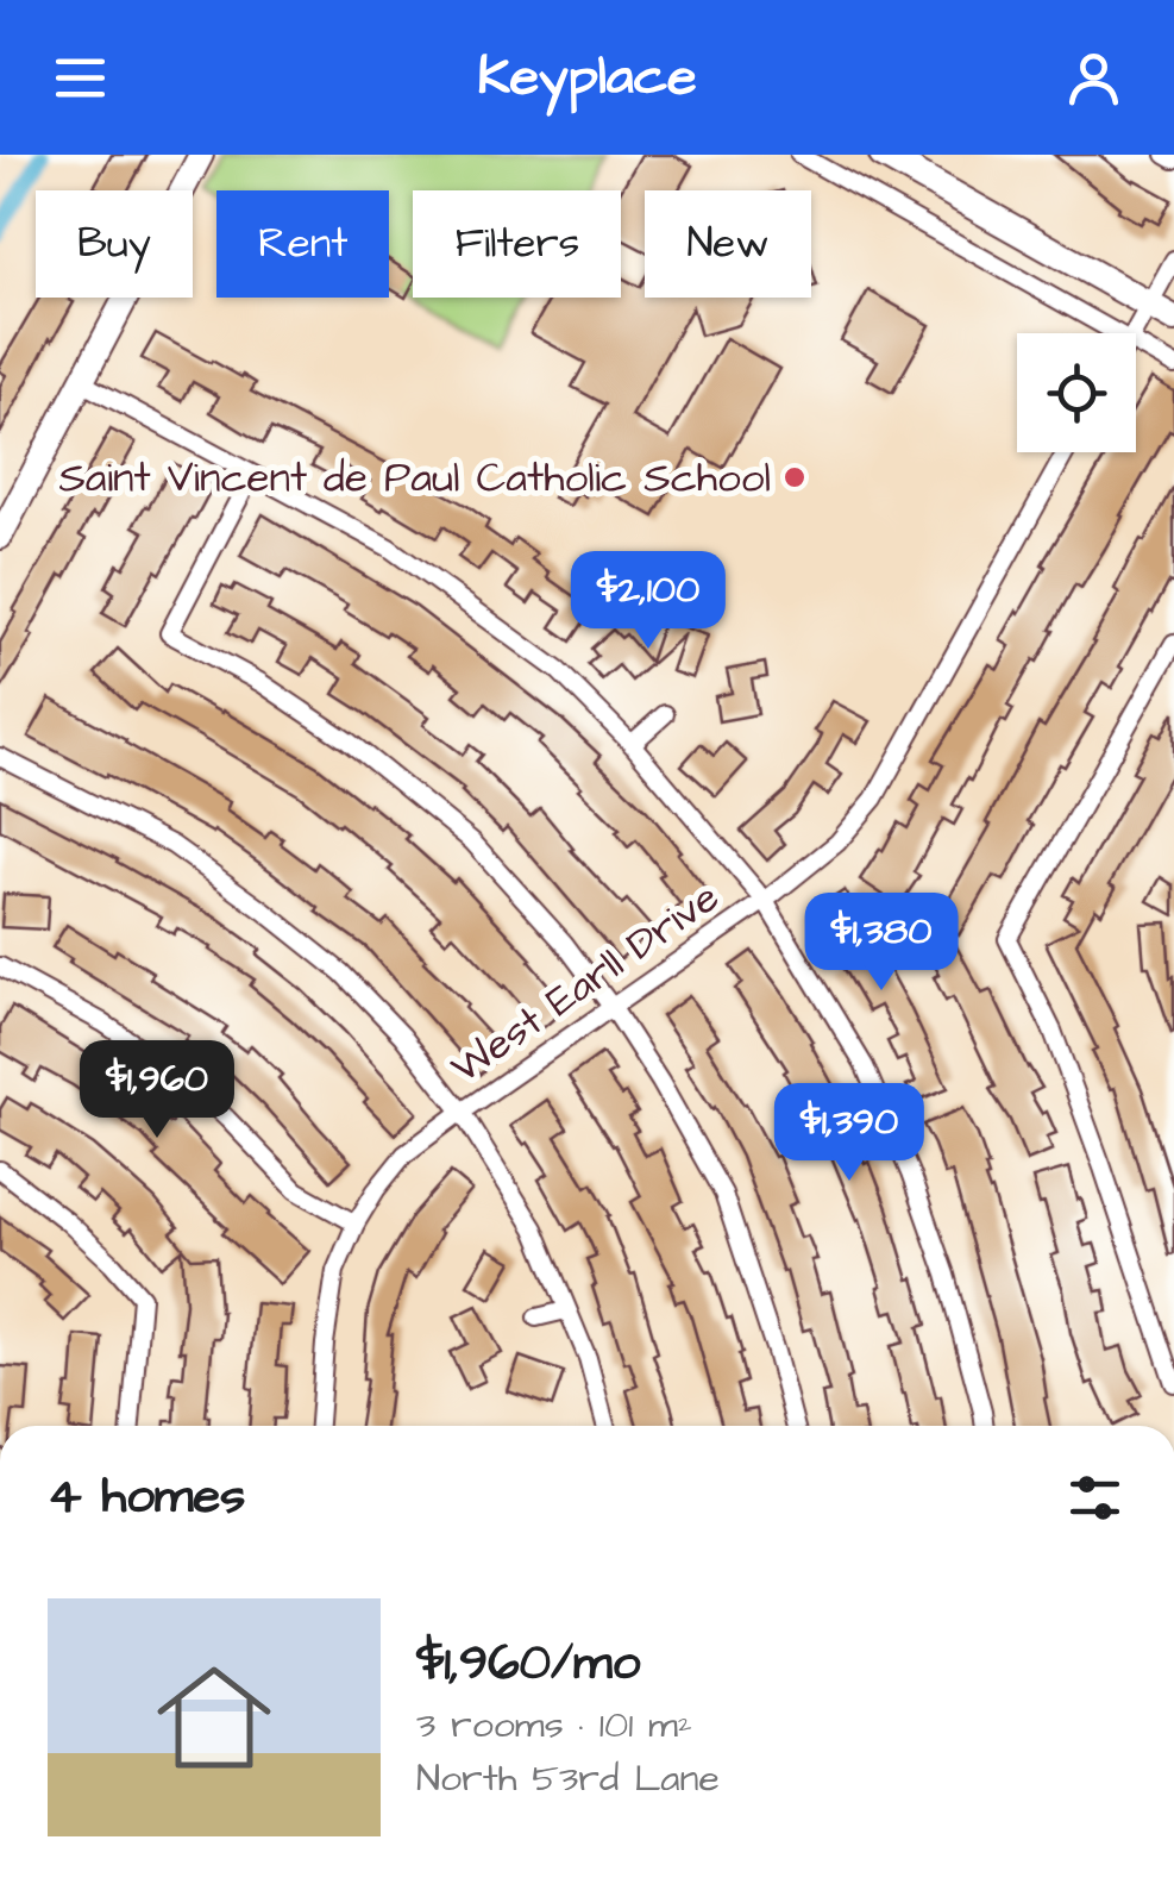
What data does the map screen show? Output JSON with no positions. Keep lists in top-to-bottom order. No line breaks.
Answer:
{"streets":{"street":["West Earll Drive"]},"places":["Saint Vincent de Paul Catholic School"],"page":{"header":"Keyplace","chip":["Buy","Rent","Filters","New"],"price":["$2,100","$1,380","$1,960","$1,390"],"heading":"4 homes","list":[{"name":"$1,960/mo","note":"3 rooms · 101 m² · North 53rd Lane"}]}}
